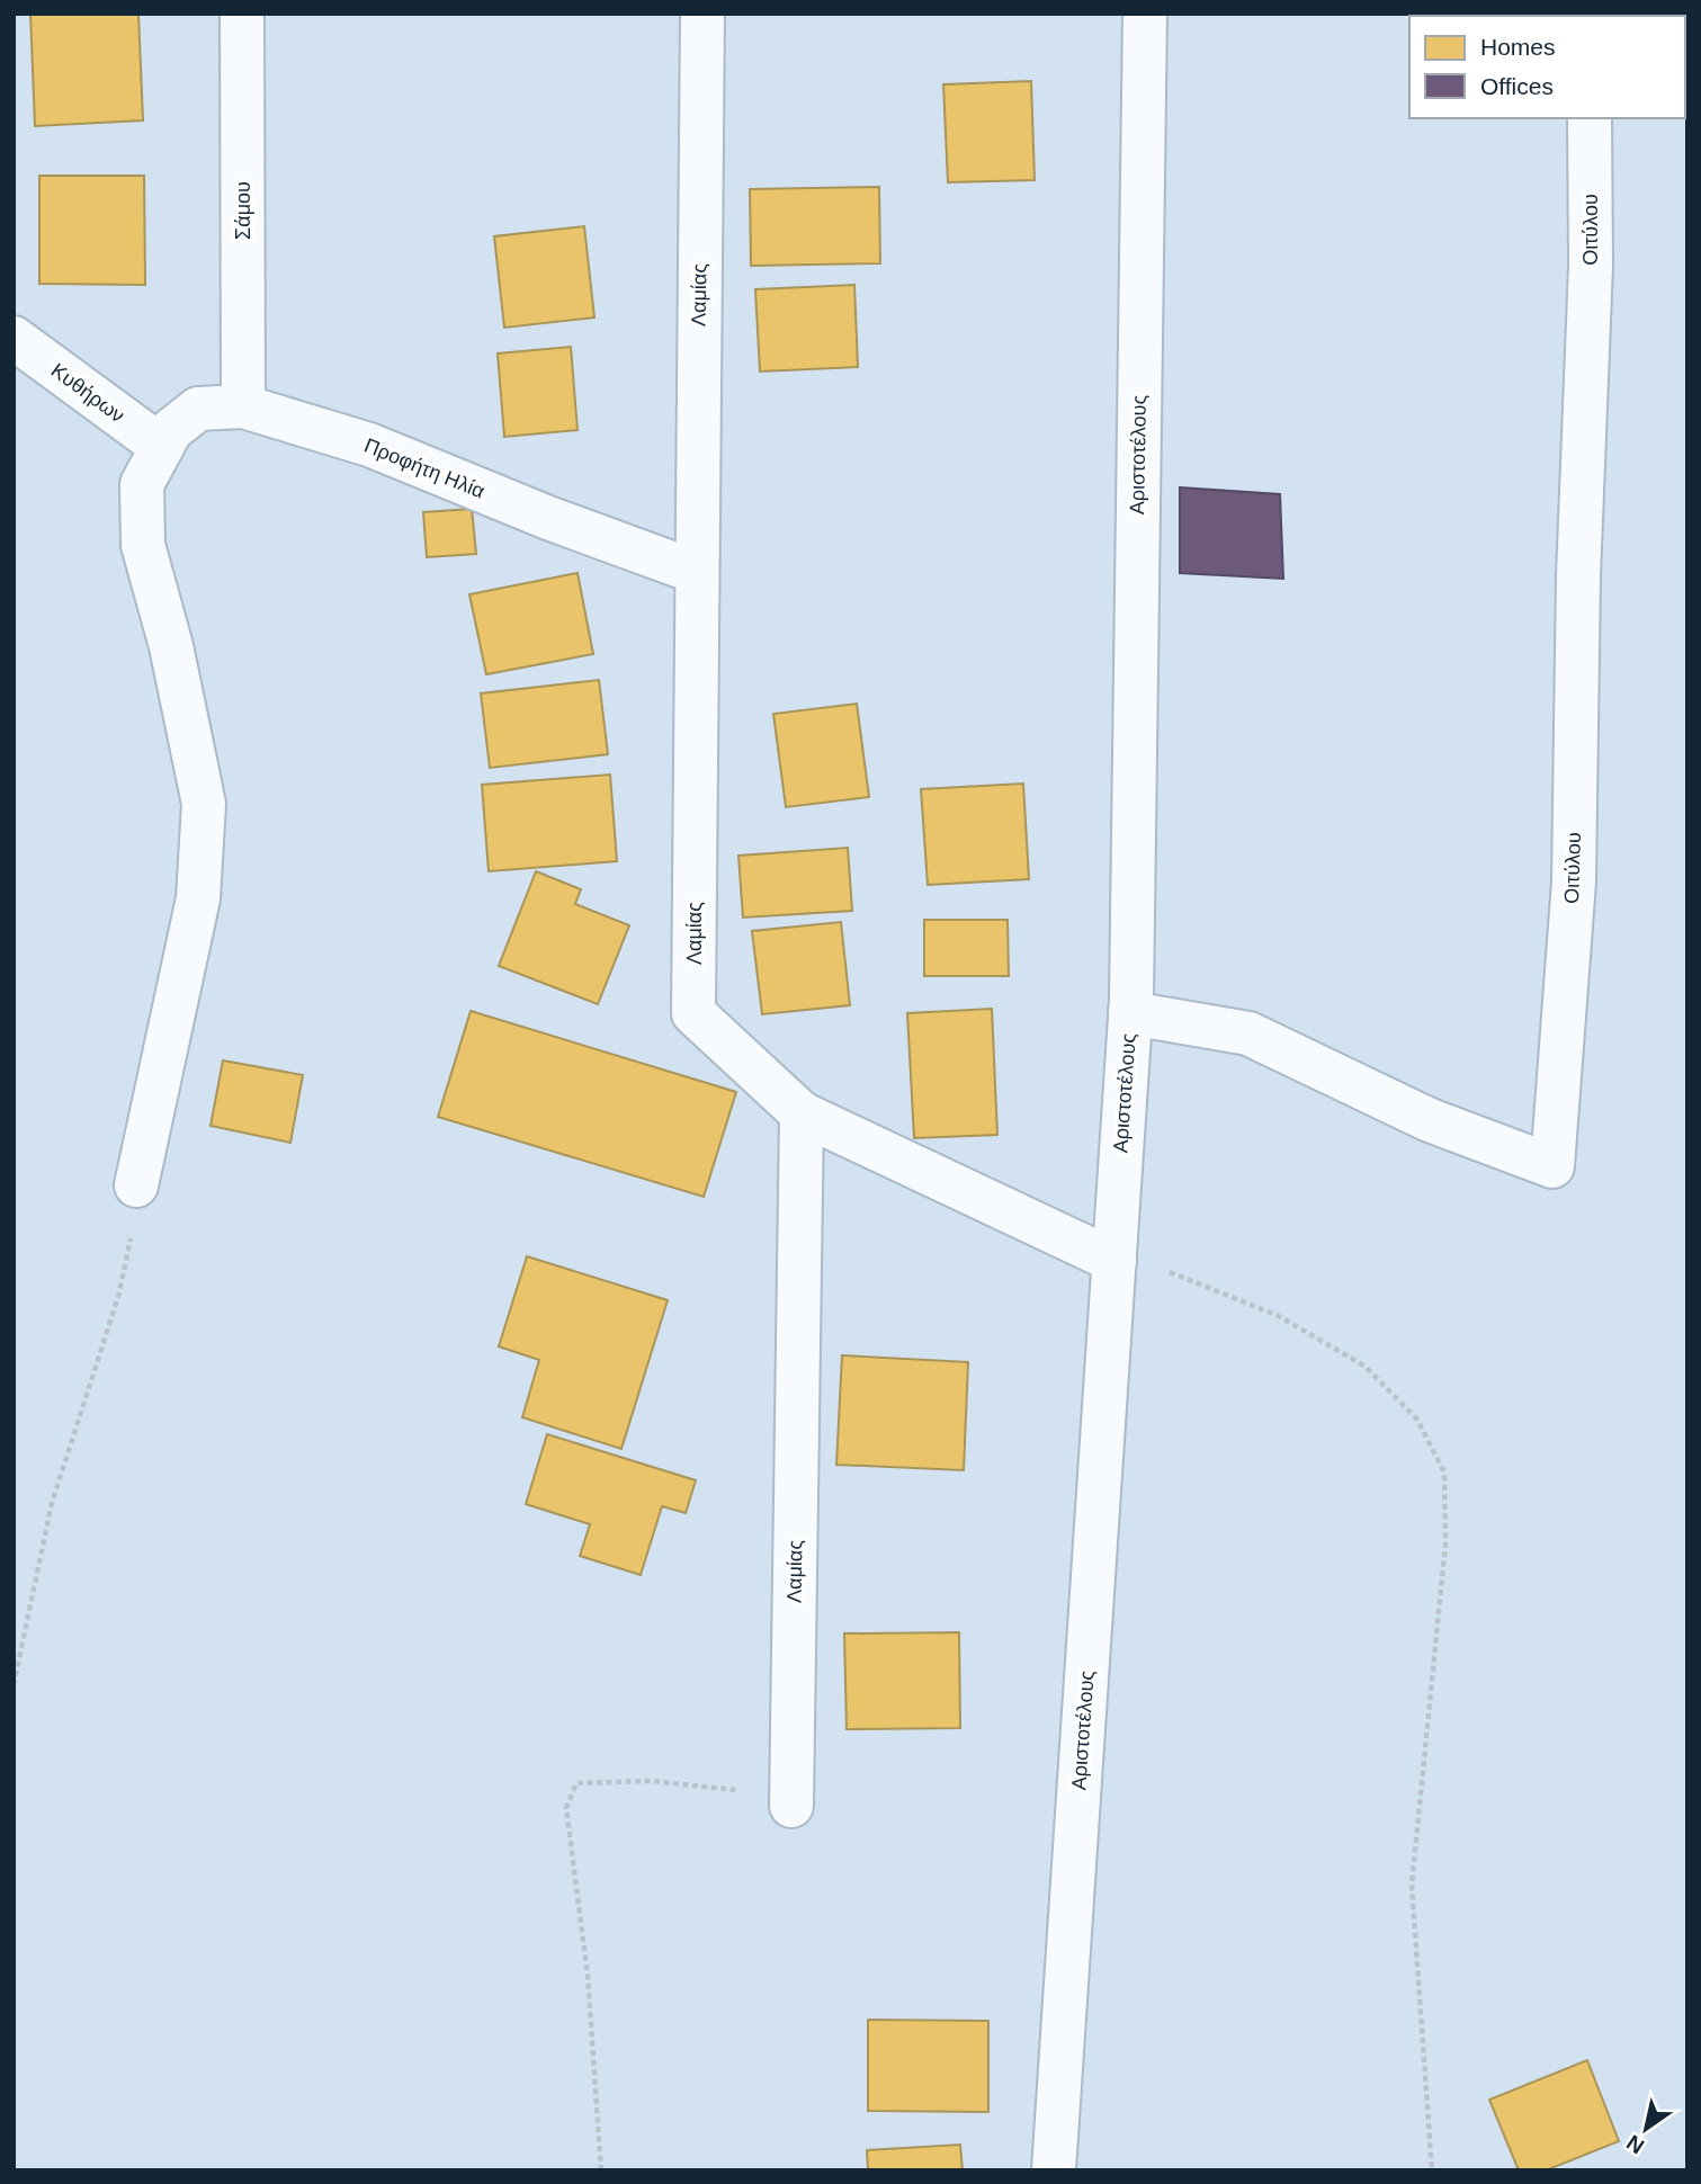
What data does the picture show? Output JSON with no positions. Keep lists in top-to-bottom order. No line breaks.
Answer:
{"streets":{"street":["Σάμου","Οιτύλου","Λαμίας","Κυθήρων","Αριστοτέλους","Προφήτη Ηλία"]},"crossings":[["Σάμου","Προφήτη Ηλία"],["Οιτύλου","Αριστοτέλους"],["Λαμίας","Προφήτη Ηλία"],["Κυθήρων","Προφήτη Ηλία"]],"legend":["Homes","Offices"],"north":"bottom left"}
